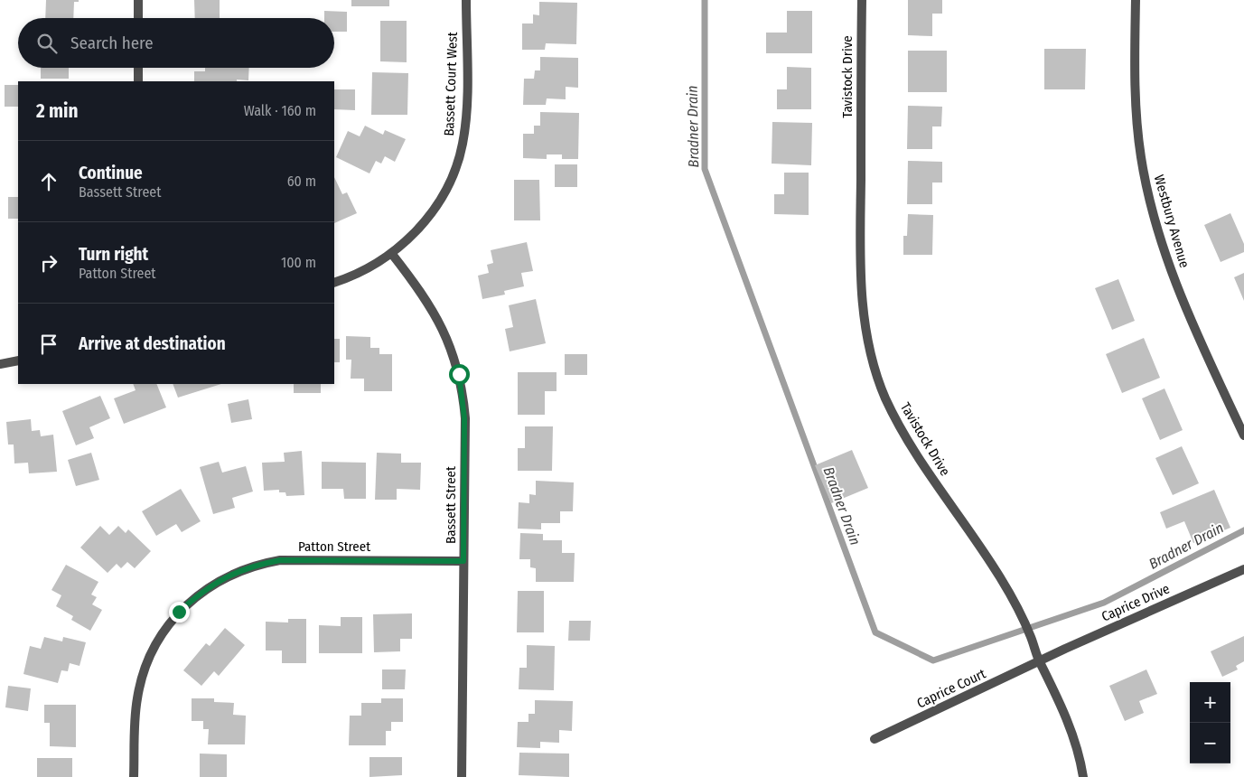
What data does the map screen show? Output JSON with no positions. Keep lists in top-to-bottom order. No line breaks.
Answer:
{"streets":{"street":["Tavistock Drive","Bassett Court West","Westbury Avenue","Bassett Street","Patton Street","Caprice Drive","Caprice Court"]},"crossings":[["Tavistock Drive","Caprice Drive"],["Tavistock Drive","Caprice Court"],["Bassett Court West","Bassett Street"],["Bassett Street","Patton Street"],["Caprice Drive","Caprice Court"]],"water":["Bradner Drain"],"page":{"search":"Search here","heading":["2 min","Walk · 160 m"],"list":[["Continue","Bassett Street","60 m"],["Turn right","Patton Street","100 m"],"Arrive at destination"],"map_buttons":["+","−"]}}
